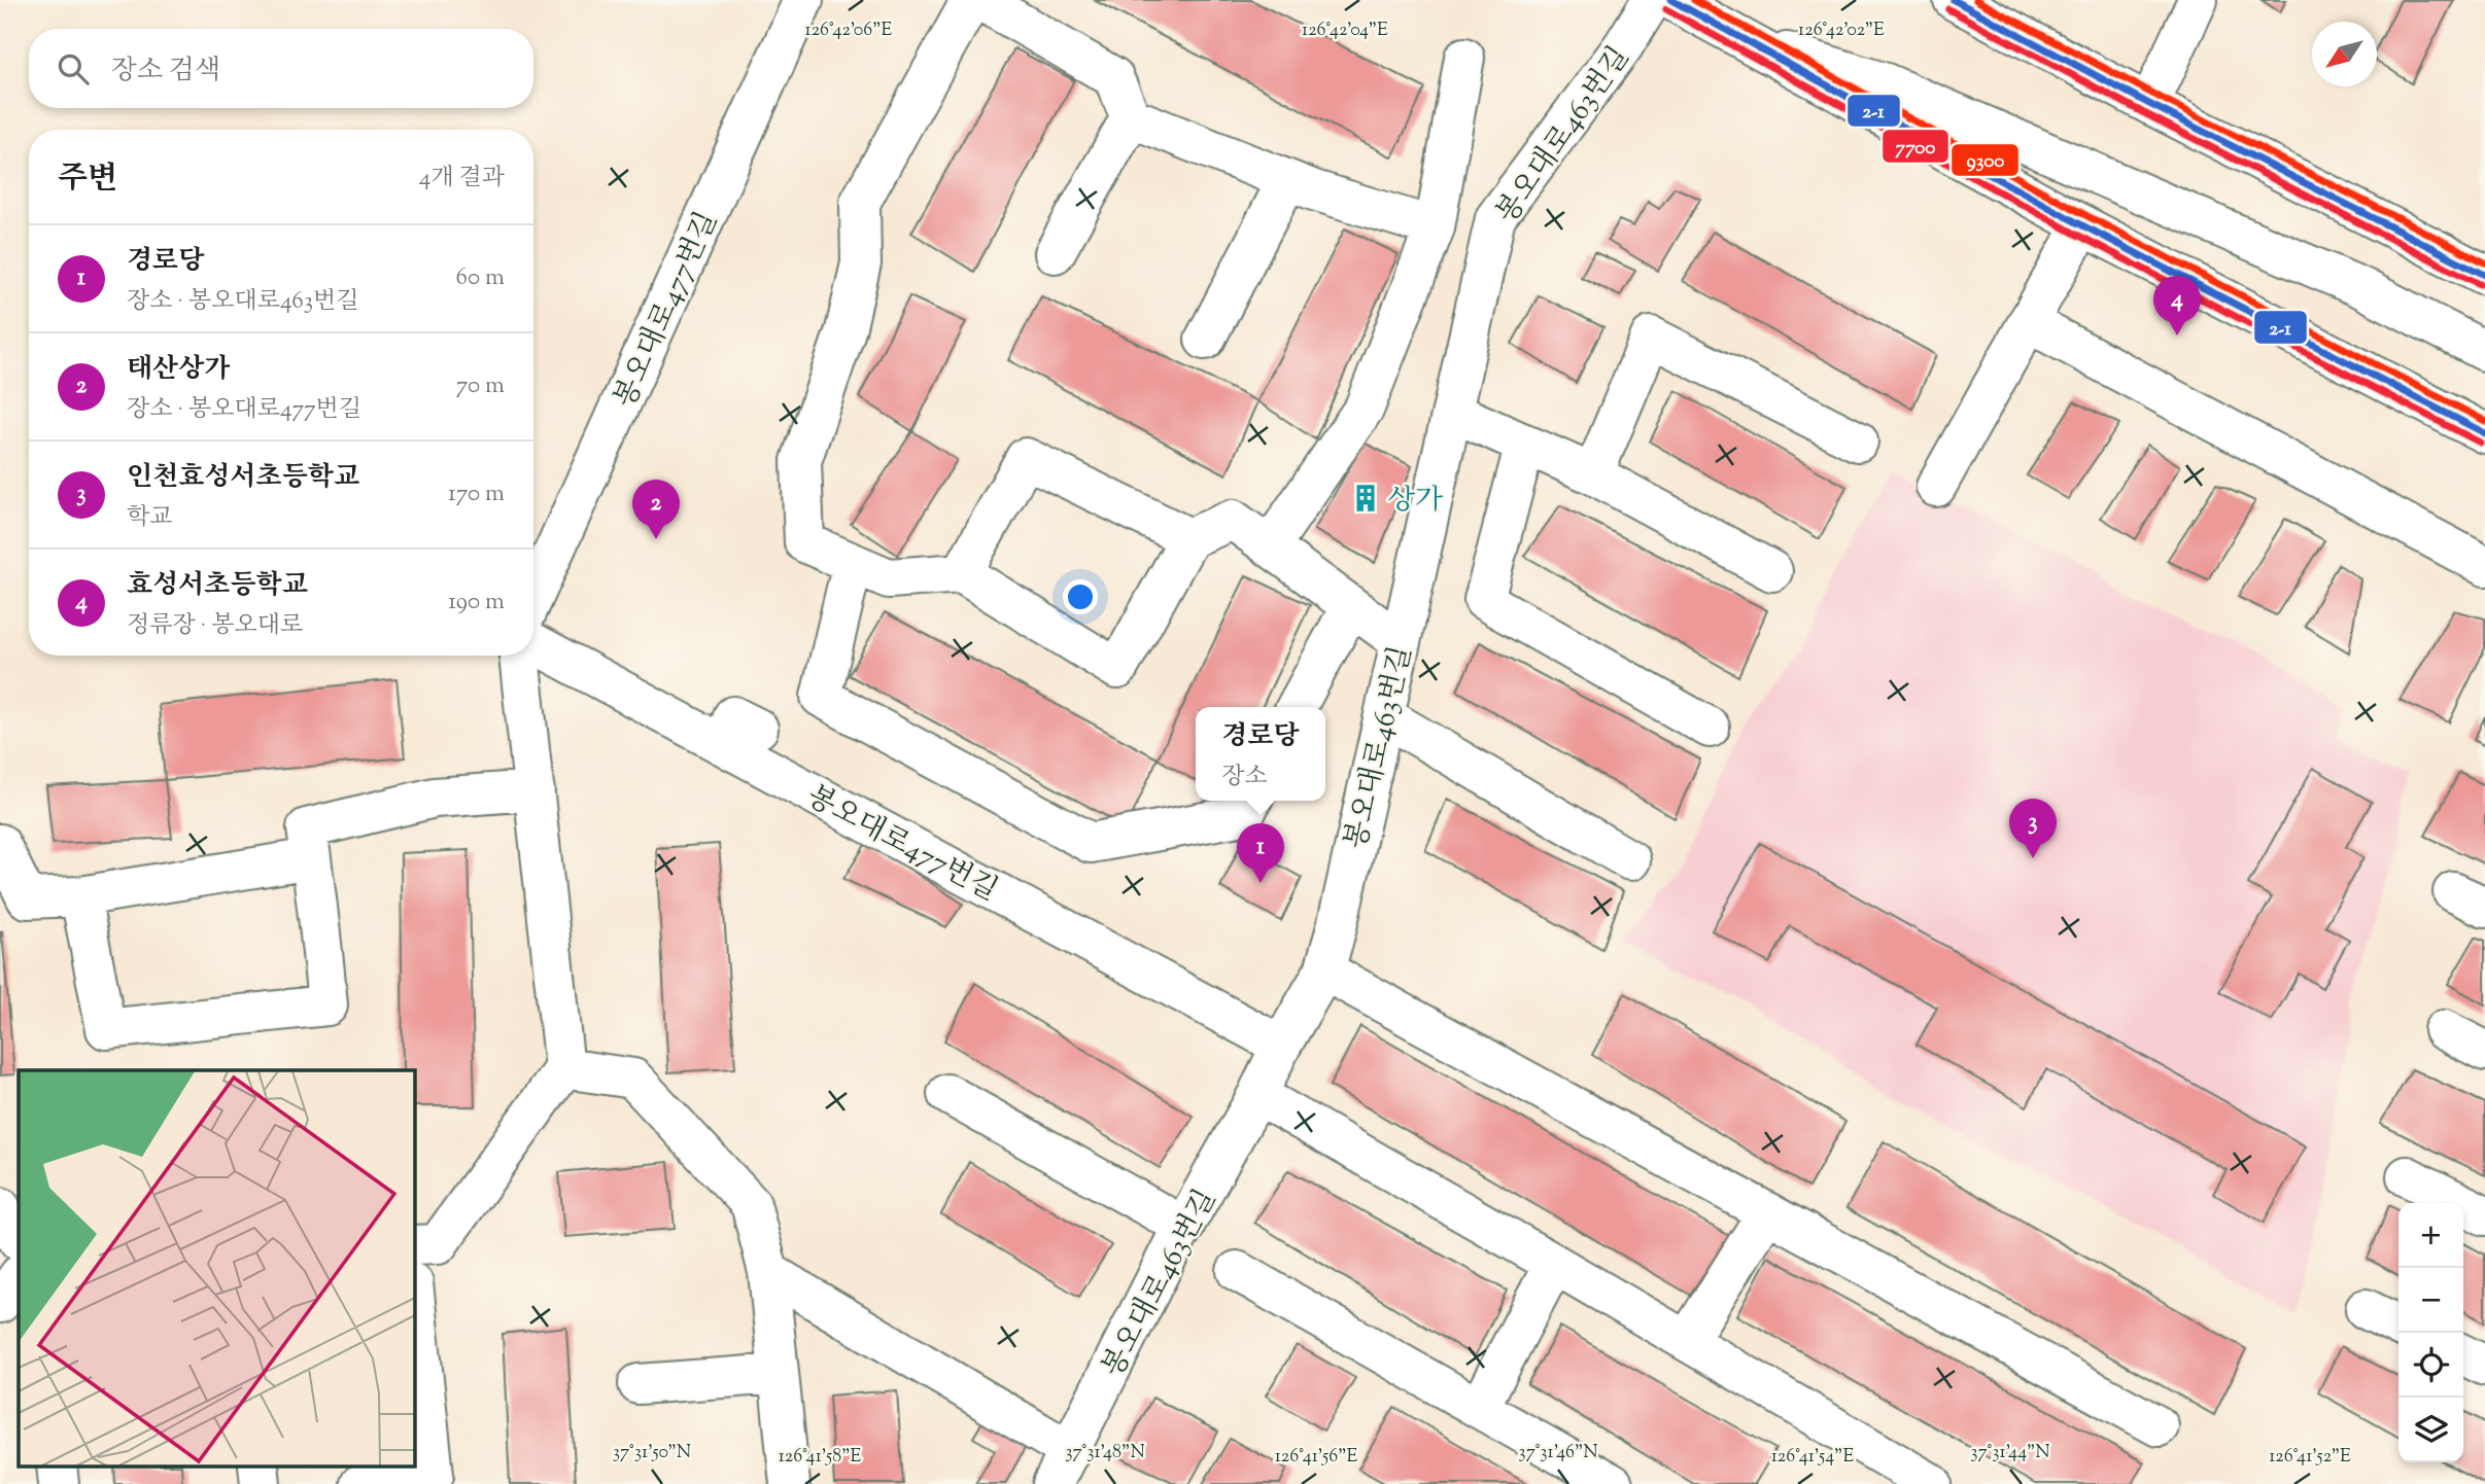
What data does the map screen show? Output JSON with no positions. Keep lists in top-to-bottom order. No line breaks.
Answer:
{"streets":{"street":["봉오대로463번길","봉오대로477번길"]},"crossings":[["봉오대로463번길","봉오대로477번길"]],"places":{"building":["상가"]},"lines":["transit line 2-1","transit line 9300","transit line 7700"],"north":"bottom left","page":{"search":"장소 검색","heading":["주변","4개 결과"],"list":[{"mark":"1","name":"경로당","note":"장소 · 봉오대로463번길","value":"60 m"},{"mark":"2","name":"태산상가","note":"장소 · 봉오대로477번길","value":"70 m"},{"mark":"3","name":"인천효성서초등학교","note":"학교","value":"170 m"},{"mark":"4","name":"효성서초등학교","note":"정류장 · 봉오대로","value":"190 m"}],"pins":["4","2","3","1"],"popup":["경로당","장소"],"map_buttons":["+","−"]},"coordinates":["126°42'06\"E","126°42'04\"E","126°42'02\"E","37°31'50\"N","37°31'48\"N","37°31'46\"N","37°31'44\"N","126°41'58\"E","126°41'56\"E","126°41'54\"E","126°41'52\"E"]}
